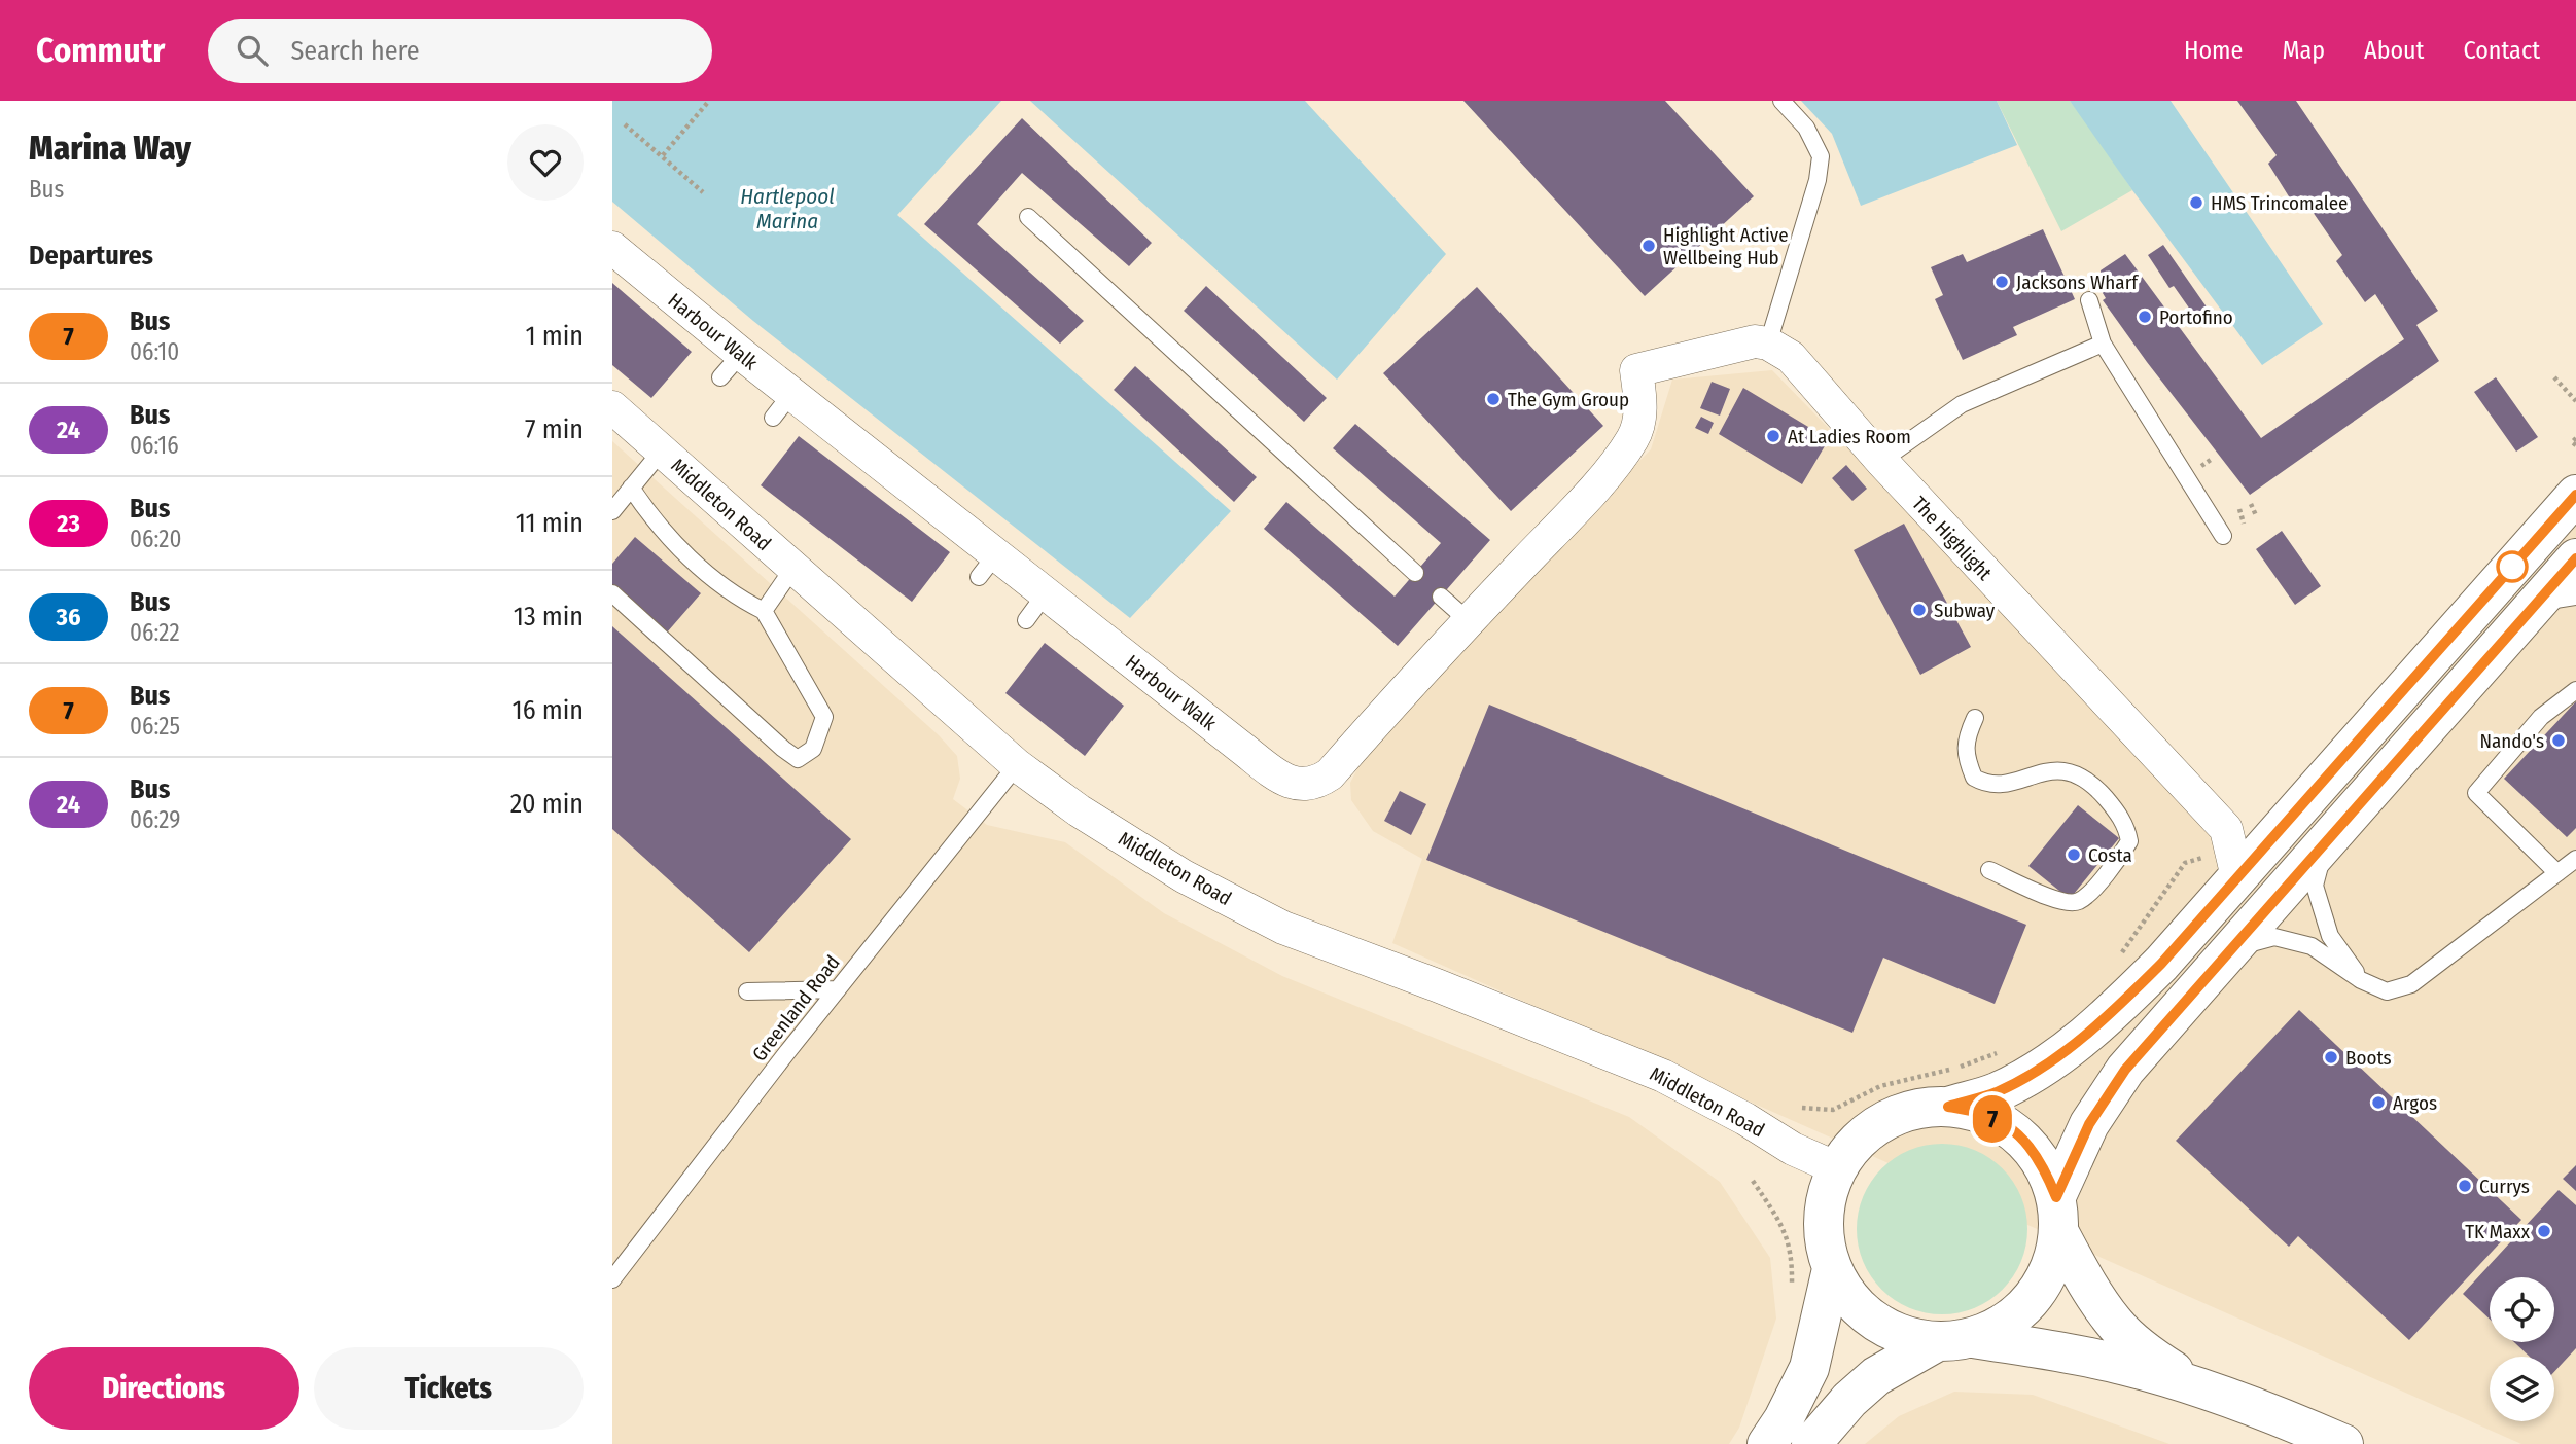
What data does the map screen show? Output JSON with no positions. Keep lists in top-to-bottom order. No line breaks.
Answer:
{"streets":{"street":["Harbour Walk","Middleton Road","The Highlight"],"lane":["Greenland Road"]},"crossings":[["Harbour Walk","The Highlight"],["Middleton Road","Greenland Road"]],"water":["Hartlepool Marina"],"places":["HMS Trincomalee","Highlight Active Wellbeing Hub","Jacksons Wharf","Portofino","The Gym Group","At Ladies Room","Subway","Nando's","Costa","Boots","Argos","Currys","TK Maxx"],"lines":["bus line 7"],"page":{"header":"Commutr","search":"Search here","nav":["Home","Map","About","Contact"],"heading":[["Marina Way","Bus"],"Departures"],"on_map":"7","list":[{"mark":"7","name":"Bus","note":"06:10","value":"1 min"},{"mark":"24","name":"Bus","note":"06:16","value":"7 min"},{"mark":"23","name":"Bus","note":"06:20","value":"11 min"},{"mark":"36","name":"Bus","note":"06:22","value":"13 min"},{"mark":"7","name":"Bus","note":"06:25","value":"16 min"},{"mark":"24","name":"Bus","note":"06:29","value":"20 min"}],"buttons":["Directions","Tickets"]}}
